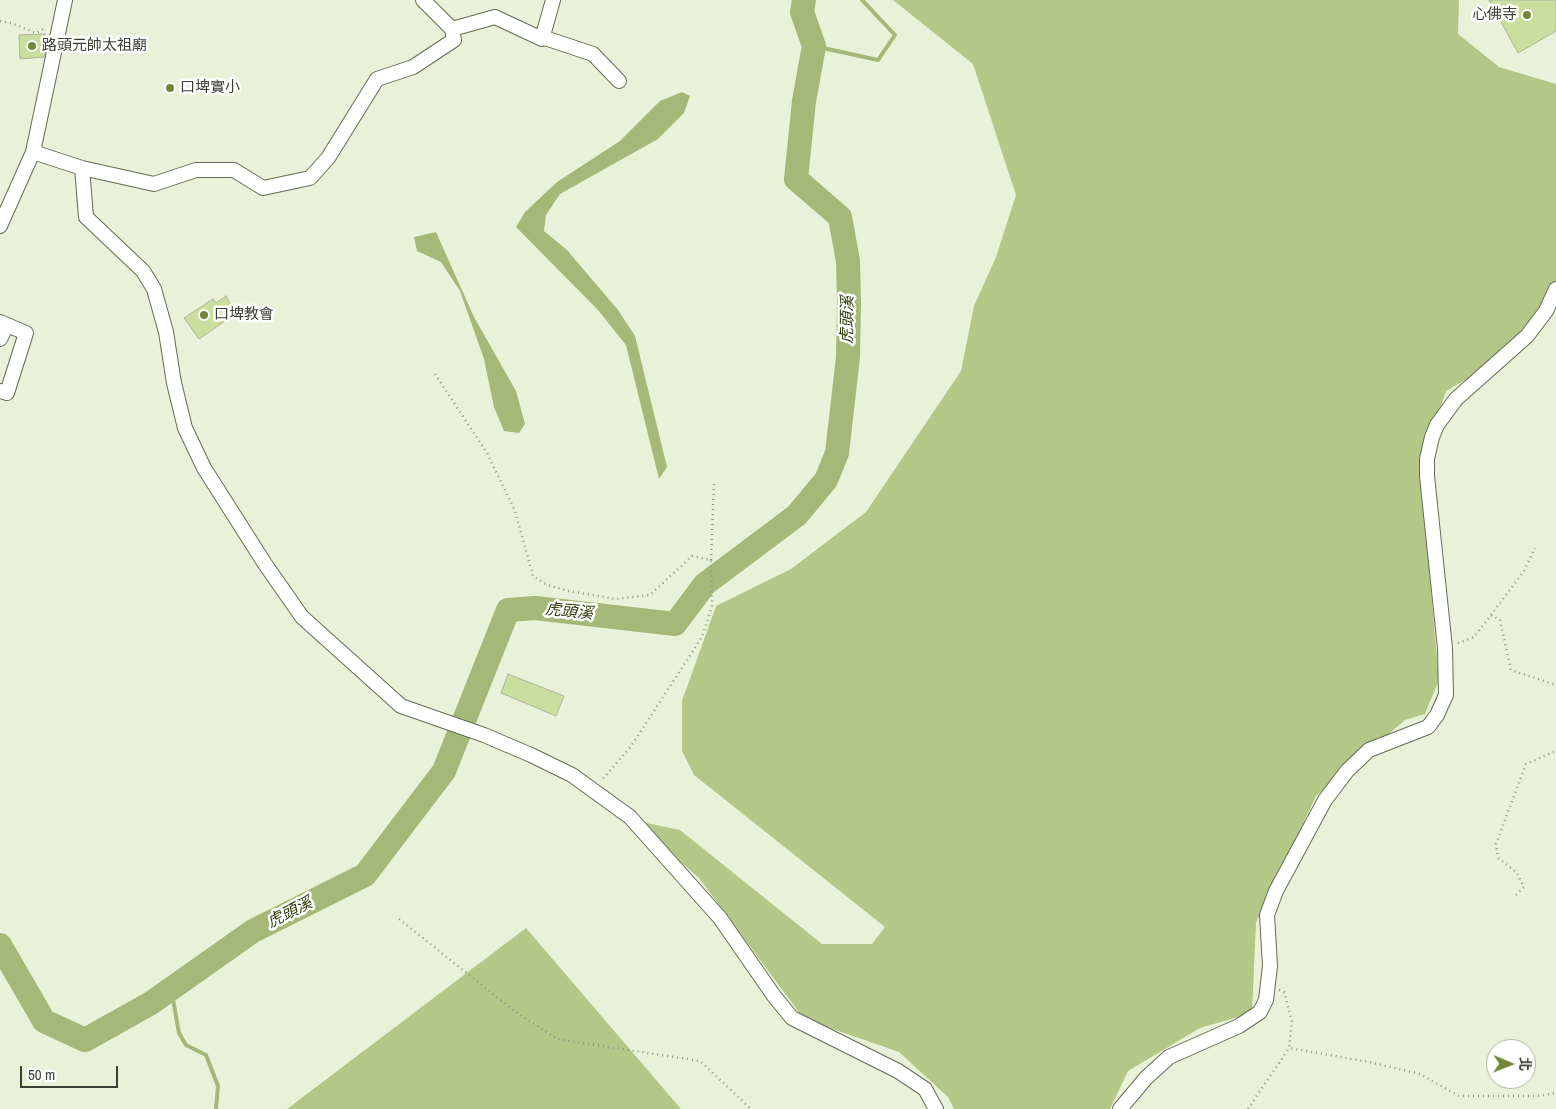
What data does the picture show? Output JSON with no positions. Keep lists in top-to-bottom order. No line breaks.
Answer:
{"water":["虎頭溪"],"places":["心佛寺","路頭元帥太祖廟","口埤實小","口埤教會"],"scale_bar":"50 m","north":"right"}
